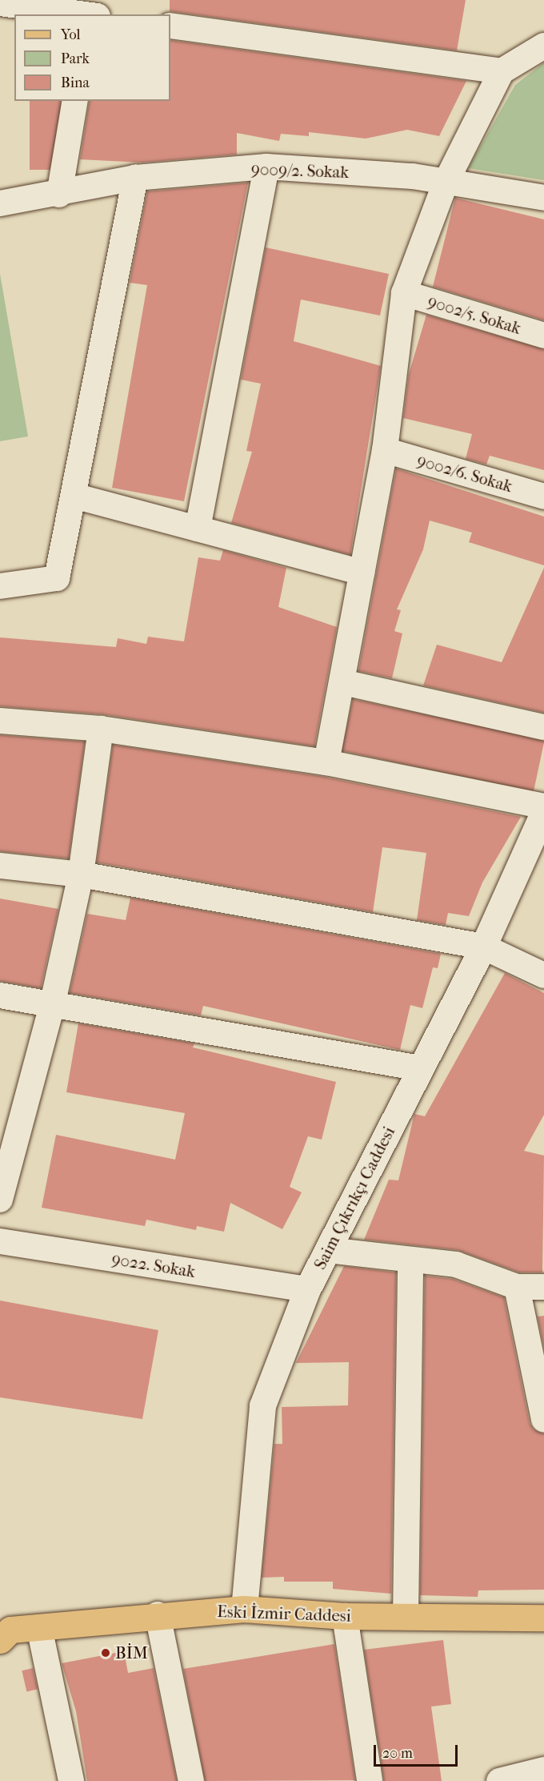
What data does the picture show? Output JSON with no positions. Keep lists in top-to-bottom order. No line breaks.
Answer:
{"streets":{"main road":["Saim Çıkrıkçı Caddesi","Eski İzmir Caddesi"],"street":["9009/2. Sokak","9002/5. Sokak","9002/6. Sokak","9022. Sokak"]},"crossings":[["Saim Çıkrıkçı Caddesi","9022. Sokak"],["Saim Çıkrıkçı Caddesi","Eski İzmir Caddesi"]],"places":["BİM"],"legend":["Yol","Park","Bina"],"scale_bar":"20 m"}
